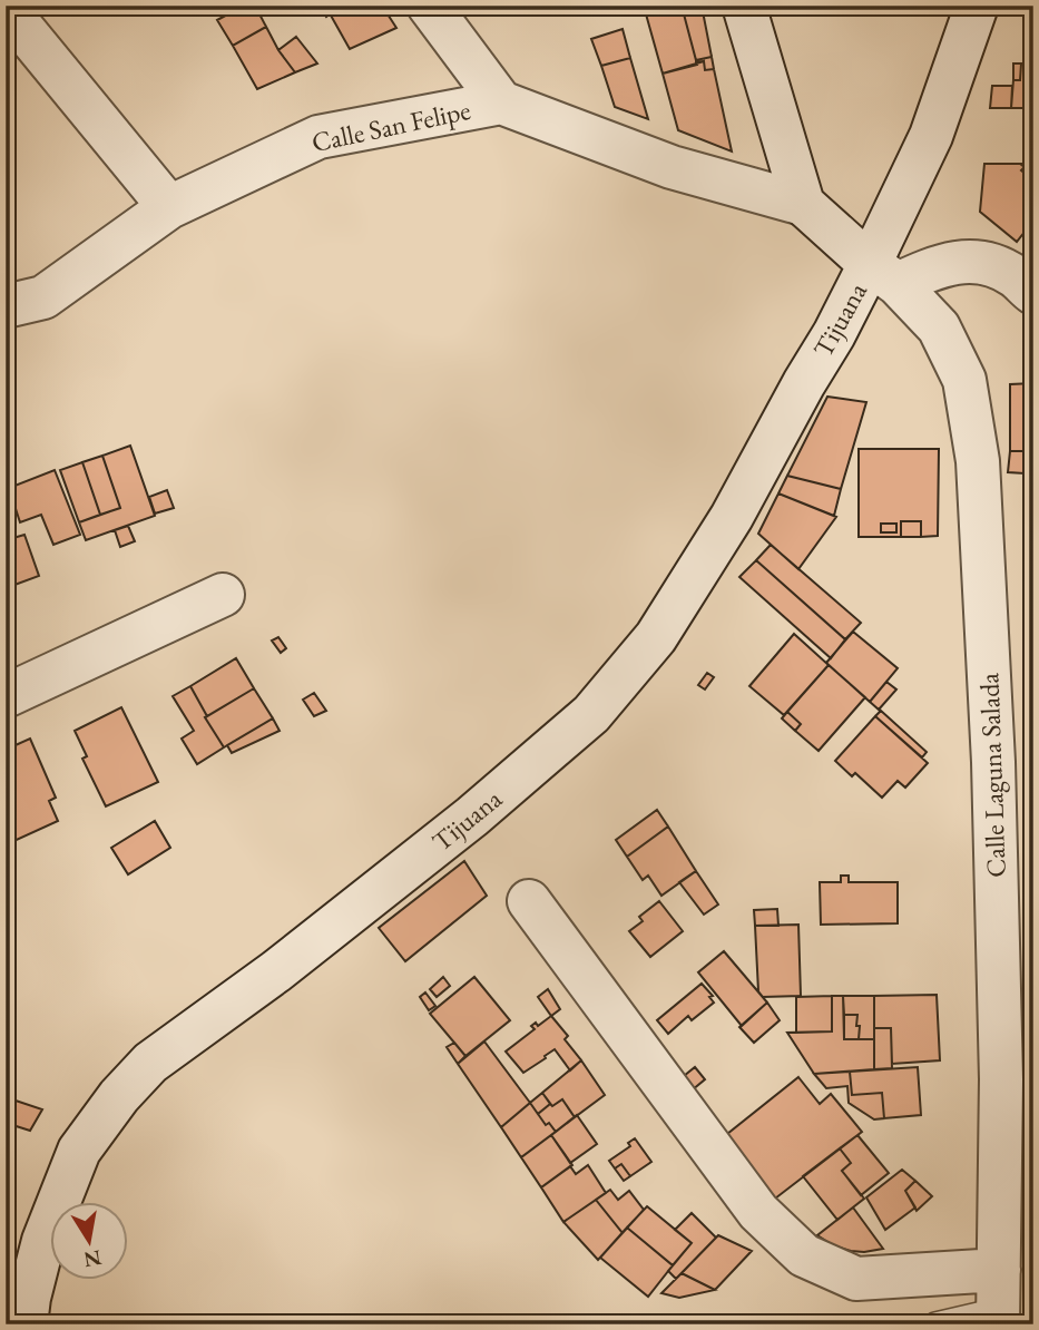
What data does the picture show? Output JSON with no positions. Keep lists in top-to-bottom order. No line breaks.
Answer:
{"streets":{"street":["Calle San Felipe","Tijuana","Calle Laguna Salada"]},"crossings":[["Calle San Felipe","Calle Laguna Salada"],["Tijuana","Calle Laguna Salada"]],"north":"bottom"}
